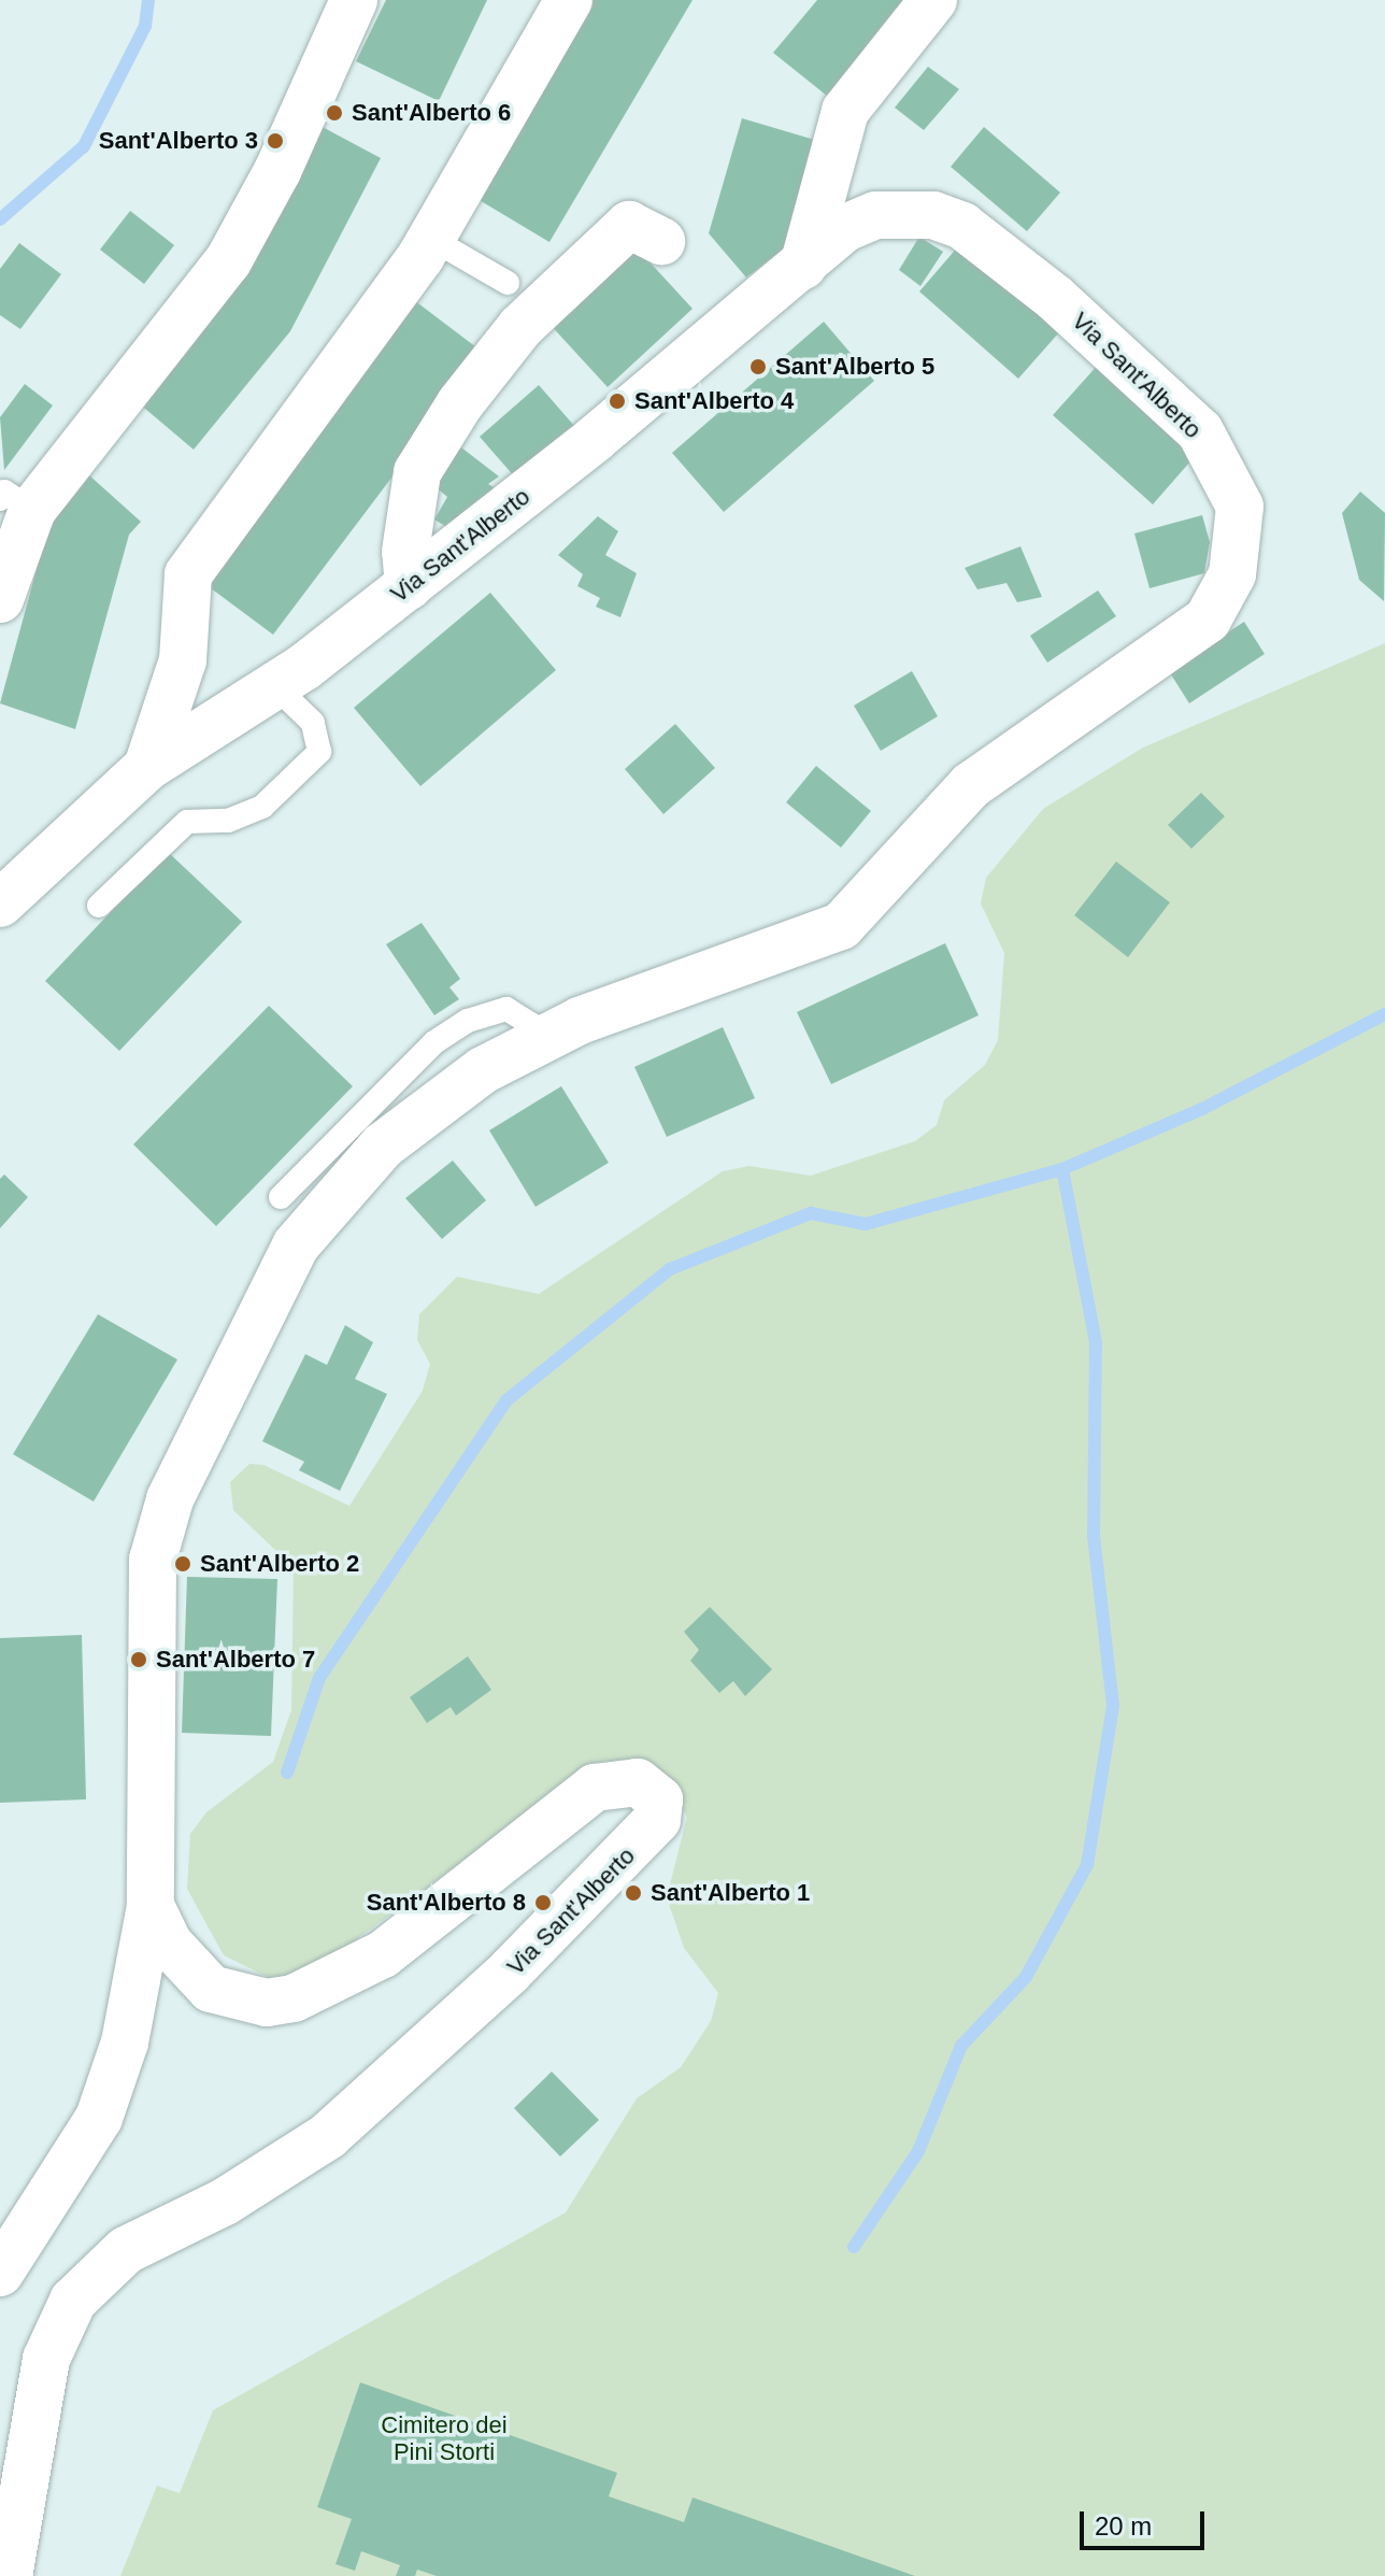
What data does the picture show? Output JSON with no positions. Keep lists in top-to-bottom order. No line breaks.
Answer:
{"streets":{"street":["Via Sant'Alberto"]},"parks":["Cimitero dei Pini Storti"],"places":["Sant'Alberto 6","Sant'Alberto 3","Sant'Alberto 5","Sant'Alberto 4","Sant'Alberto 2","Sant'Alberto 7","Sant'Alberto 1","Sant'Alberto 8"],"scale_bar":"20 m"}
